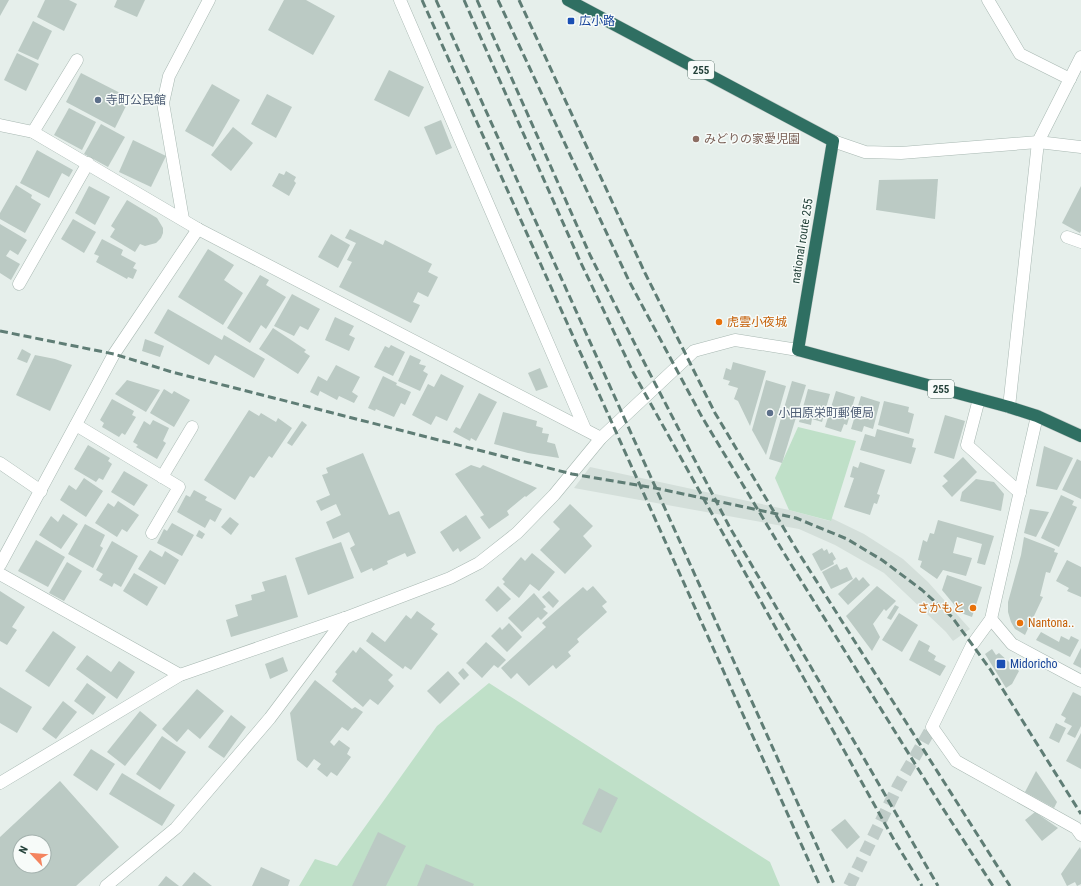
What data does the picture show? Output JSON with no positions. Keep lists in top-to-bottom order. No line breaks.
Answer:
{"streets":{"highway":["255","national route 255"]},"crossings":[["255","national route 255"]],"places":{"transit":["広小路","Midoricho"],"other":["寺町公民館","みどりの家愛児園","虎雲小夜城","小田原栄町郵便局","さかもと","Nantona.."]},"north":"top left"}
